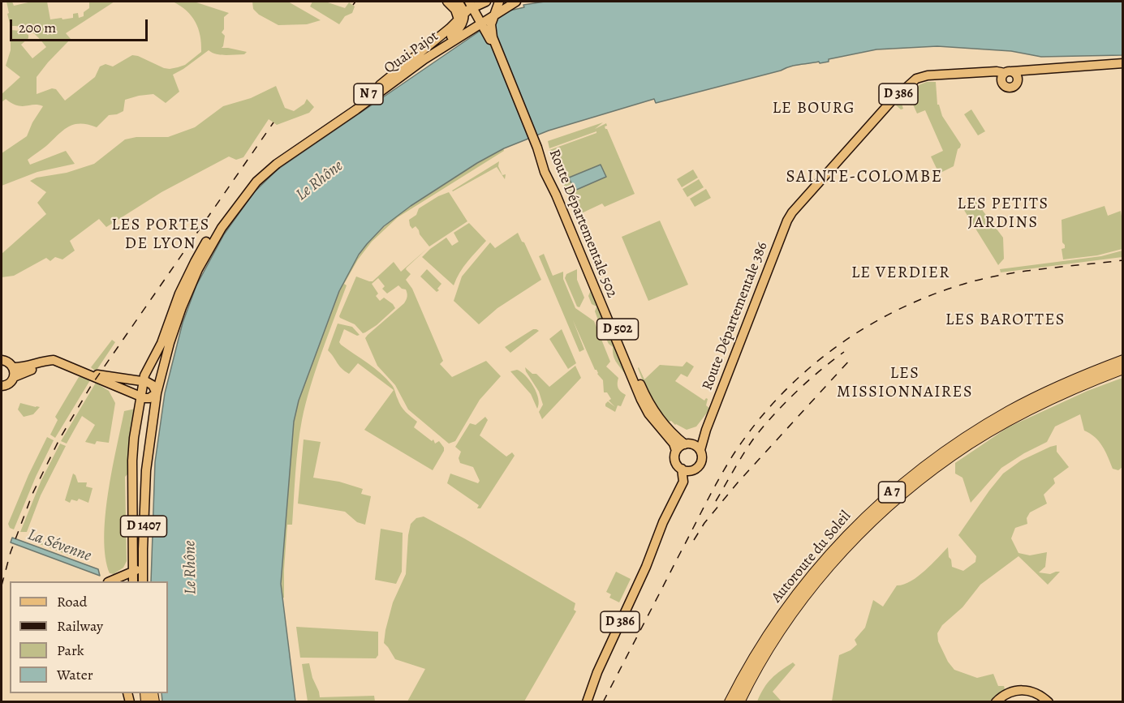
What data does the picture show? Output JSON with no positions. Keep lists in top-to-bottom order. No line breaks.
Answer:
{"streets":{"highway":["A 7","Autoroute du Soleil"],"main road":["Quai Pajot","N 7","D 386","Route Départementale 502","Route Départementale 386","D 502","D 1407"]},"crossings":[["Quai Pajot","N 7"],["Quai Pajot","D 502"],["Quai Pajot","D 1407"],["N 7","D 502"],["N 7","D 1407"],["D 386","Route Départementale 502"],["D 386","Route Départementale 386"],["Route Départementale 502","Route Départementale 386"],["Route Départementale 502","D 502"]],"districts":["LE BOURG","SAINTE-COLOMBE","LES PETITS JARDINS","LES PORTES DE LYON","LE VERDIER","LES BAROTTES","LES MISSIONNAIRES"],"water":["Le Rhône","La Sévenne"],"legend":["Road","Railway","Park","Water"],"scale_bar":"200 m"}
